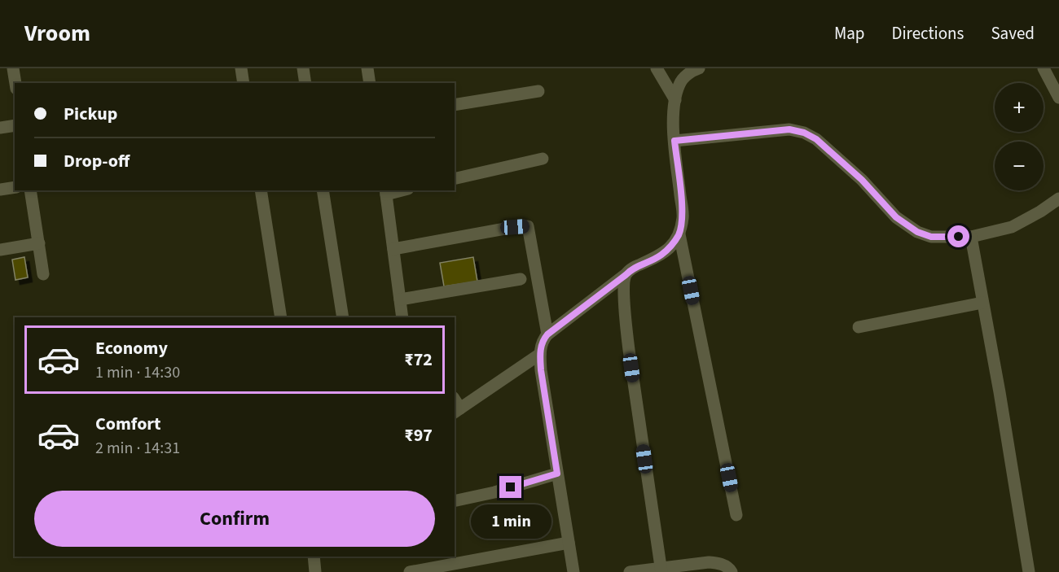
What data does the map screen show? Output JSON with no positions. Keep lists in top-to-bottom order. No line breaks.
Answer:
{"page":{"header":"Vroom","nav":["Map","Directions","Saved"],"map_buttons":["+","−"],"banner":["Pickup","Drop-off"],"list":[{"name":"Economy","note":"1 min · 14:30","value":"₹72"},{"name":"Comfort","note":"2 min · 14:31","value":"₹97"}],"buttons":"Confirm","bubble":"1 min"}}
